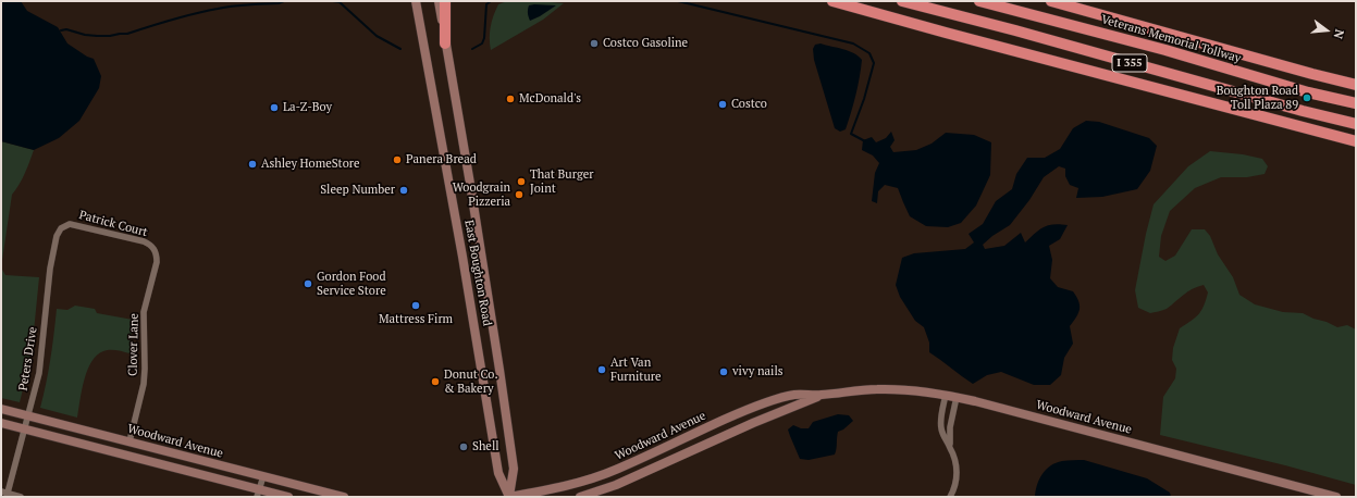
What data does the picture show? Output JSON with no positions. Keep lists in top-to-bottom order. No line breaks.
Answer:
{"streets":{"highway":["Veterans Memorial Tollway","I 355"],"main road":["East Boughton Road","Woodward Avenue"],"street":["Patrick Court","Clover Lane","Peters Drive"]},"crossings":[["Patrick Court","Clover Lane"],["Patrick Court","Peters Drive"],["Clover Lane","Woodward Avenue"],["Peters Drive","Woodward Avenue"]],"places":["Costco Gasoline","Boughton Road Toll Plaza 89","McDonald's","Costco","La-Z-Boy","Panera Bread","Ashley HomeStore","That Burger Joint","Sleep Number","Woodgrain Pizzeria","Gordon Food Service Store","Mattress Firm","Art Van Furniture","vivy nails","Donut Co. & Bakery","Shell"],"north":"right"}
